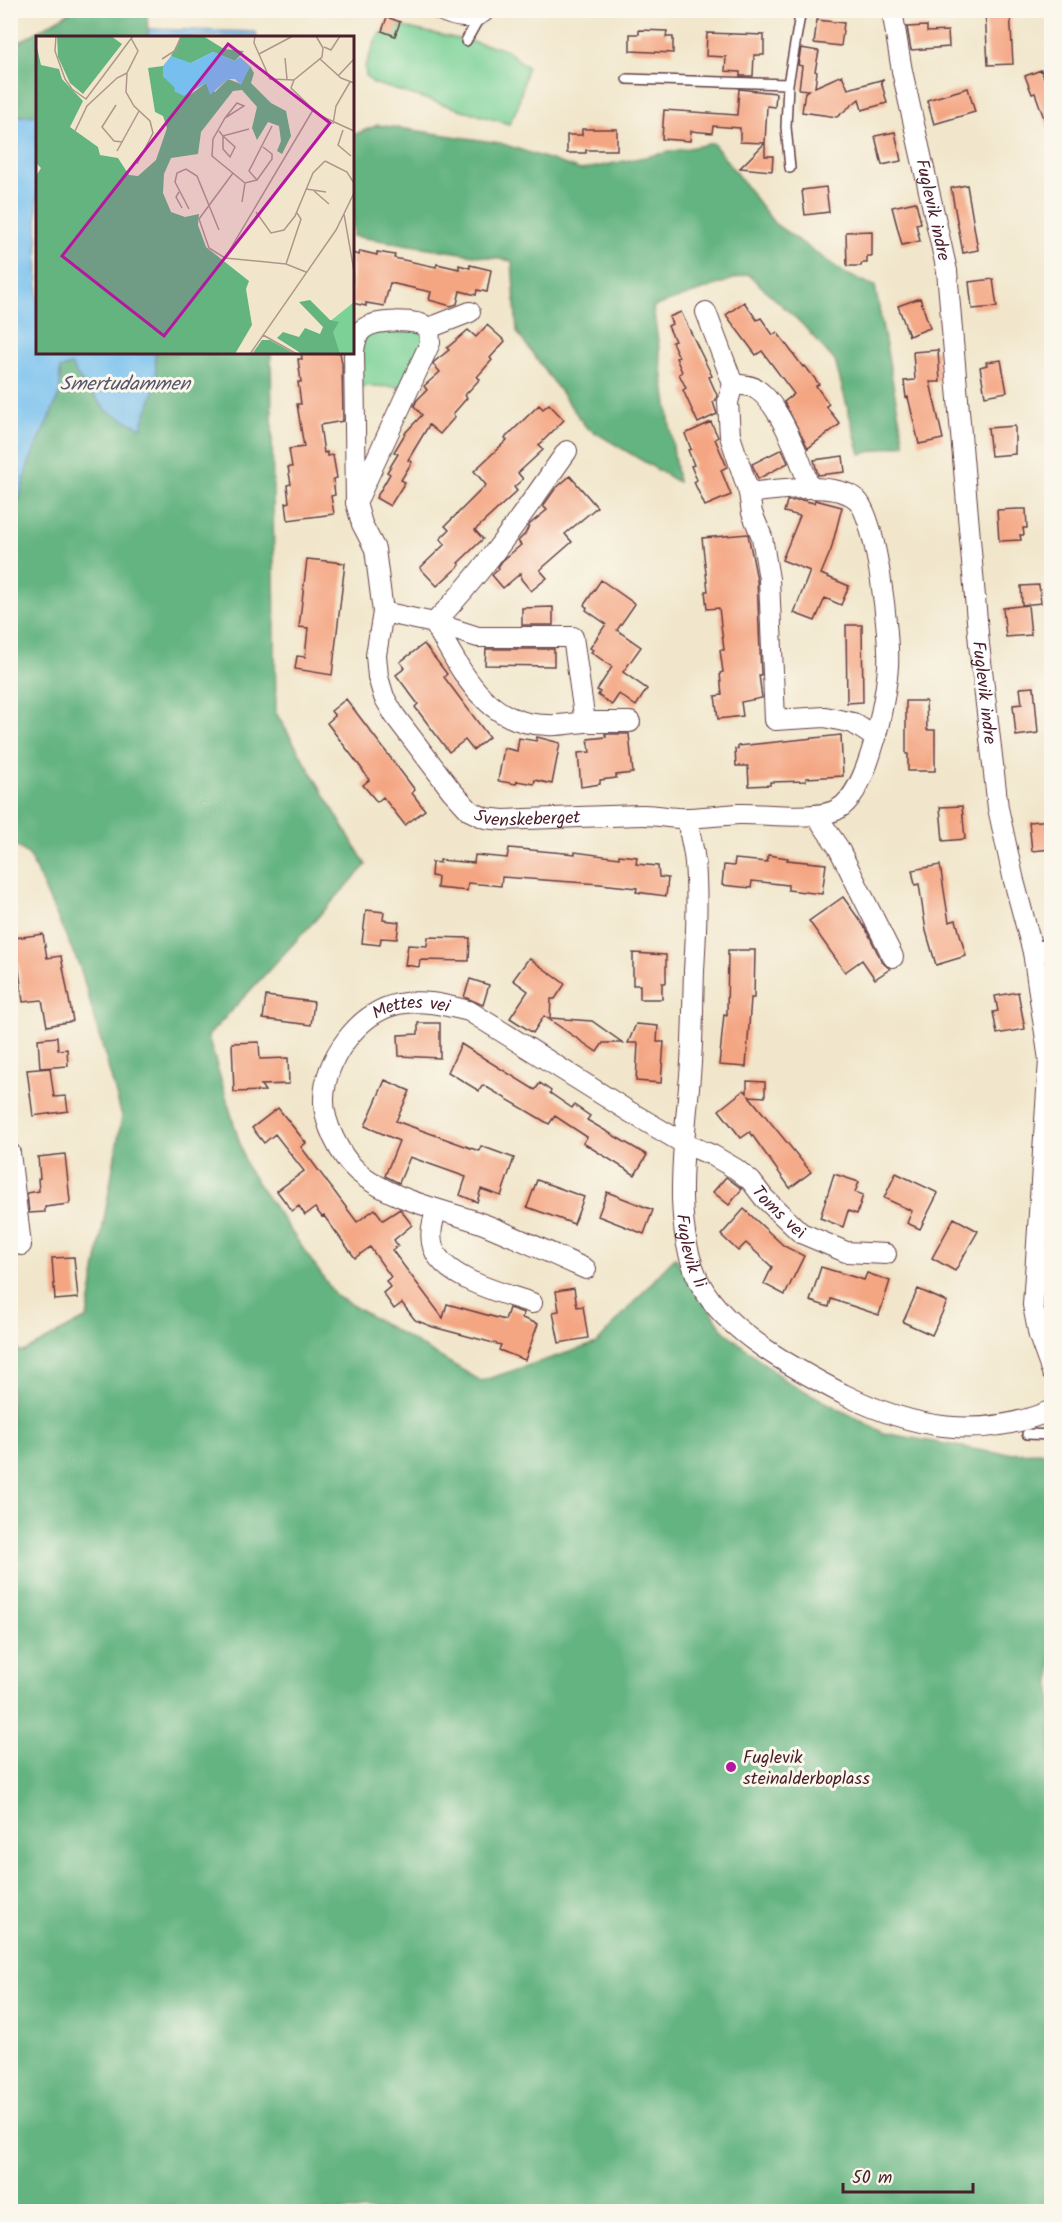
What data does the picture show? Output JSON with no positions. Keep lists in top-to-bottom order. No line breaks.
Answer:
{"streets":{"street":["Fuglevik indre","Svenskeberget","Mettes vei","Toms vei","Fuglevik li"]},"crossings":[["Svenskeberget","Fuglevik li"],["Mettes vei","Toms vei"],["Mettes vei","Fuglevik li"],["Toms vei","Fuglevik li"]],"water":["Smertudammen"],"places":["Fuglevik steinalderboplass"],"scale_bar":"50 m"}
